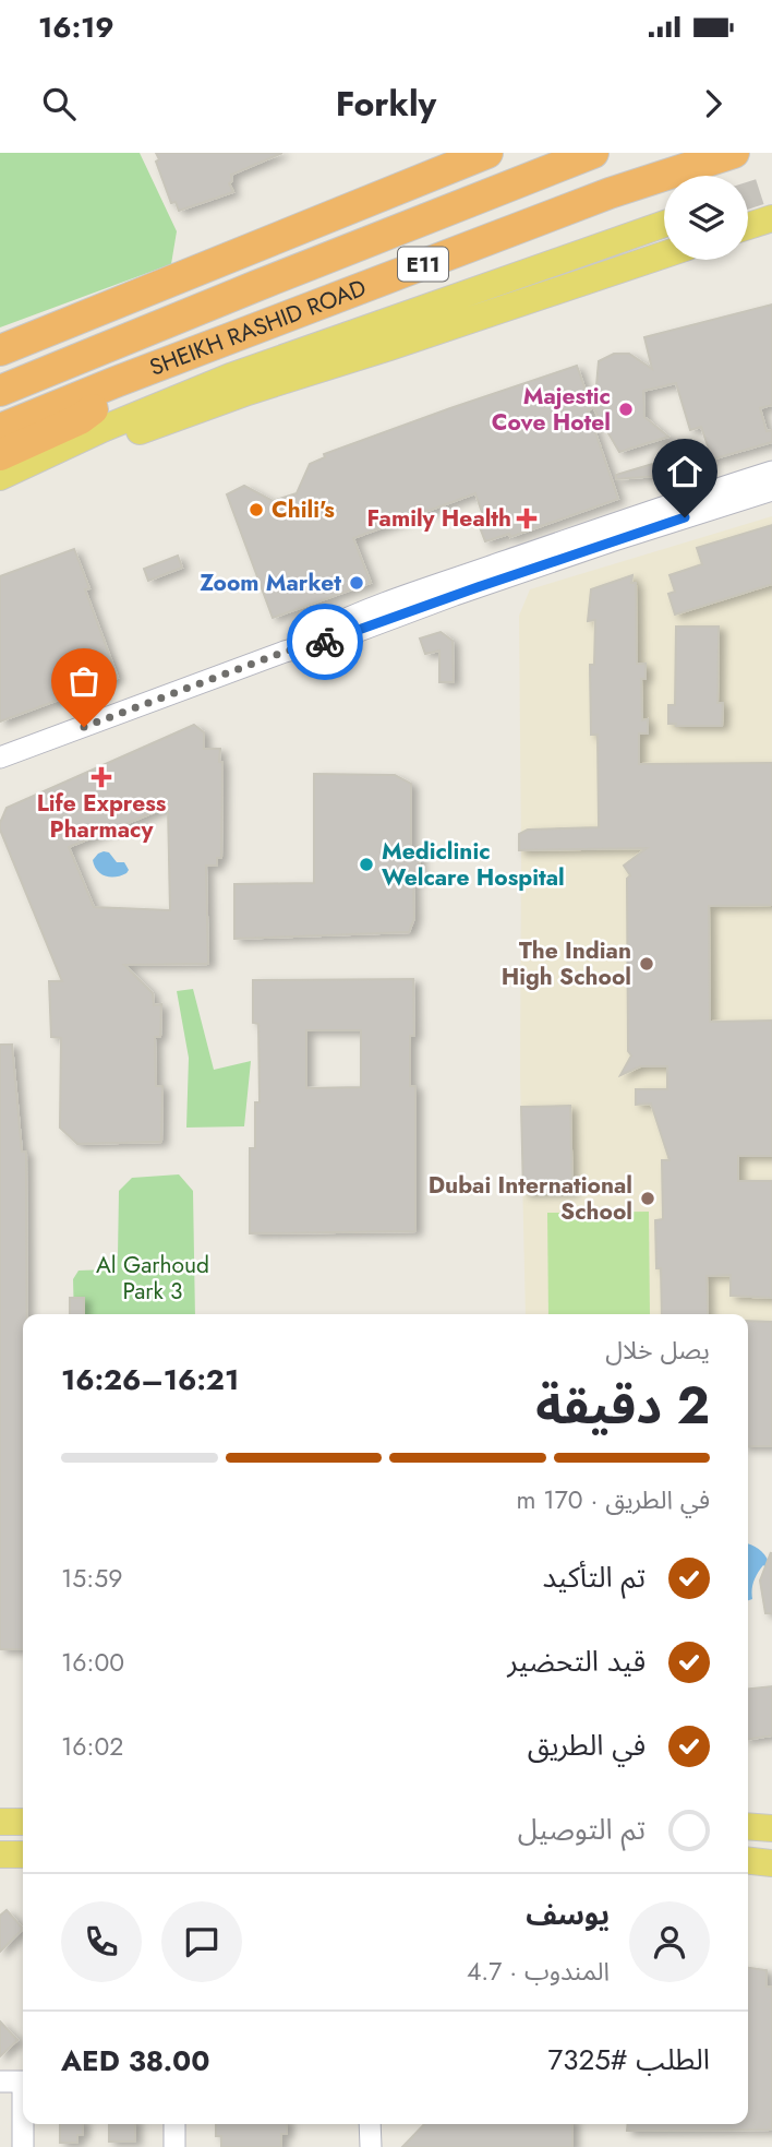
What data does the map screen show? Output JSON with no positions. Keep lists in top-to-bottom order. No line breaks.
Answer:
{"streets":{"highway":["E11","SHEIKH RASHID ROAD"]},"parks":["Al Garhoud Park 3"],"places":{"other":["Majestic Cove Hotel","Chili's","Zoom Market","Mediclinic Welcare Hospital","The Indian High School","Dubai International School"],"health":["Family Health","Life Express Pharmacy"]},"page":{"status":"16:19","header":"Forkly","heading":["2 دقيقة","يصل خلال","16:21–16:26"],"panel":["يوسف","المندوب · 4.7","الطلب #7325","AED 38.00"],"bar":"في الطريق · 170 m","list":[["تم التأكيد","15:59"],["قيد التحضير","16:00"],["في الطريق","16:02"],"تم التوصيل"]}}
